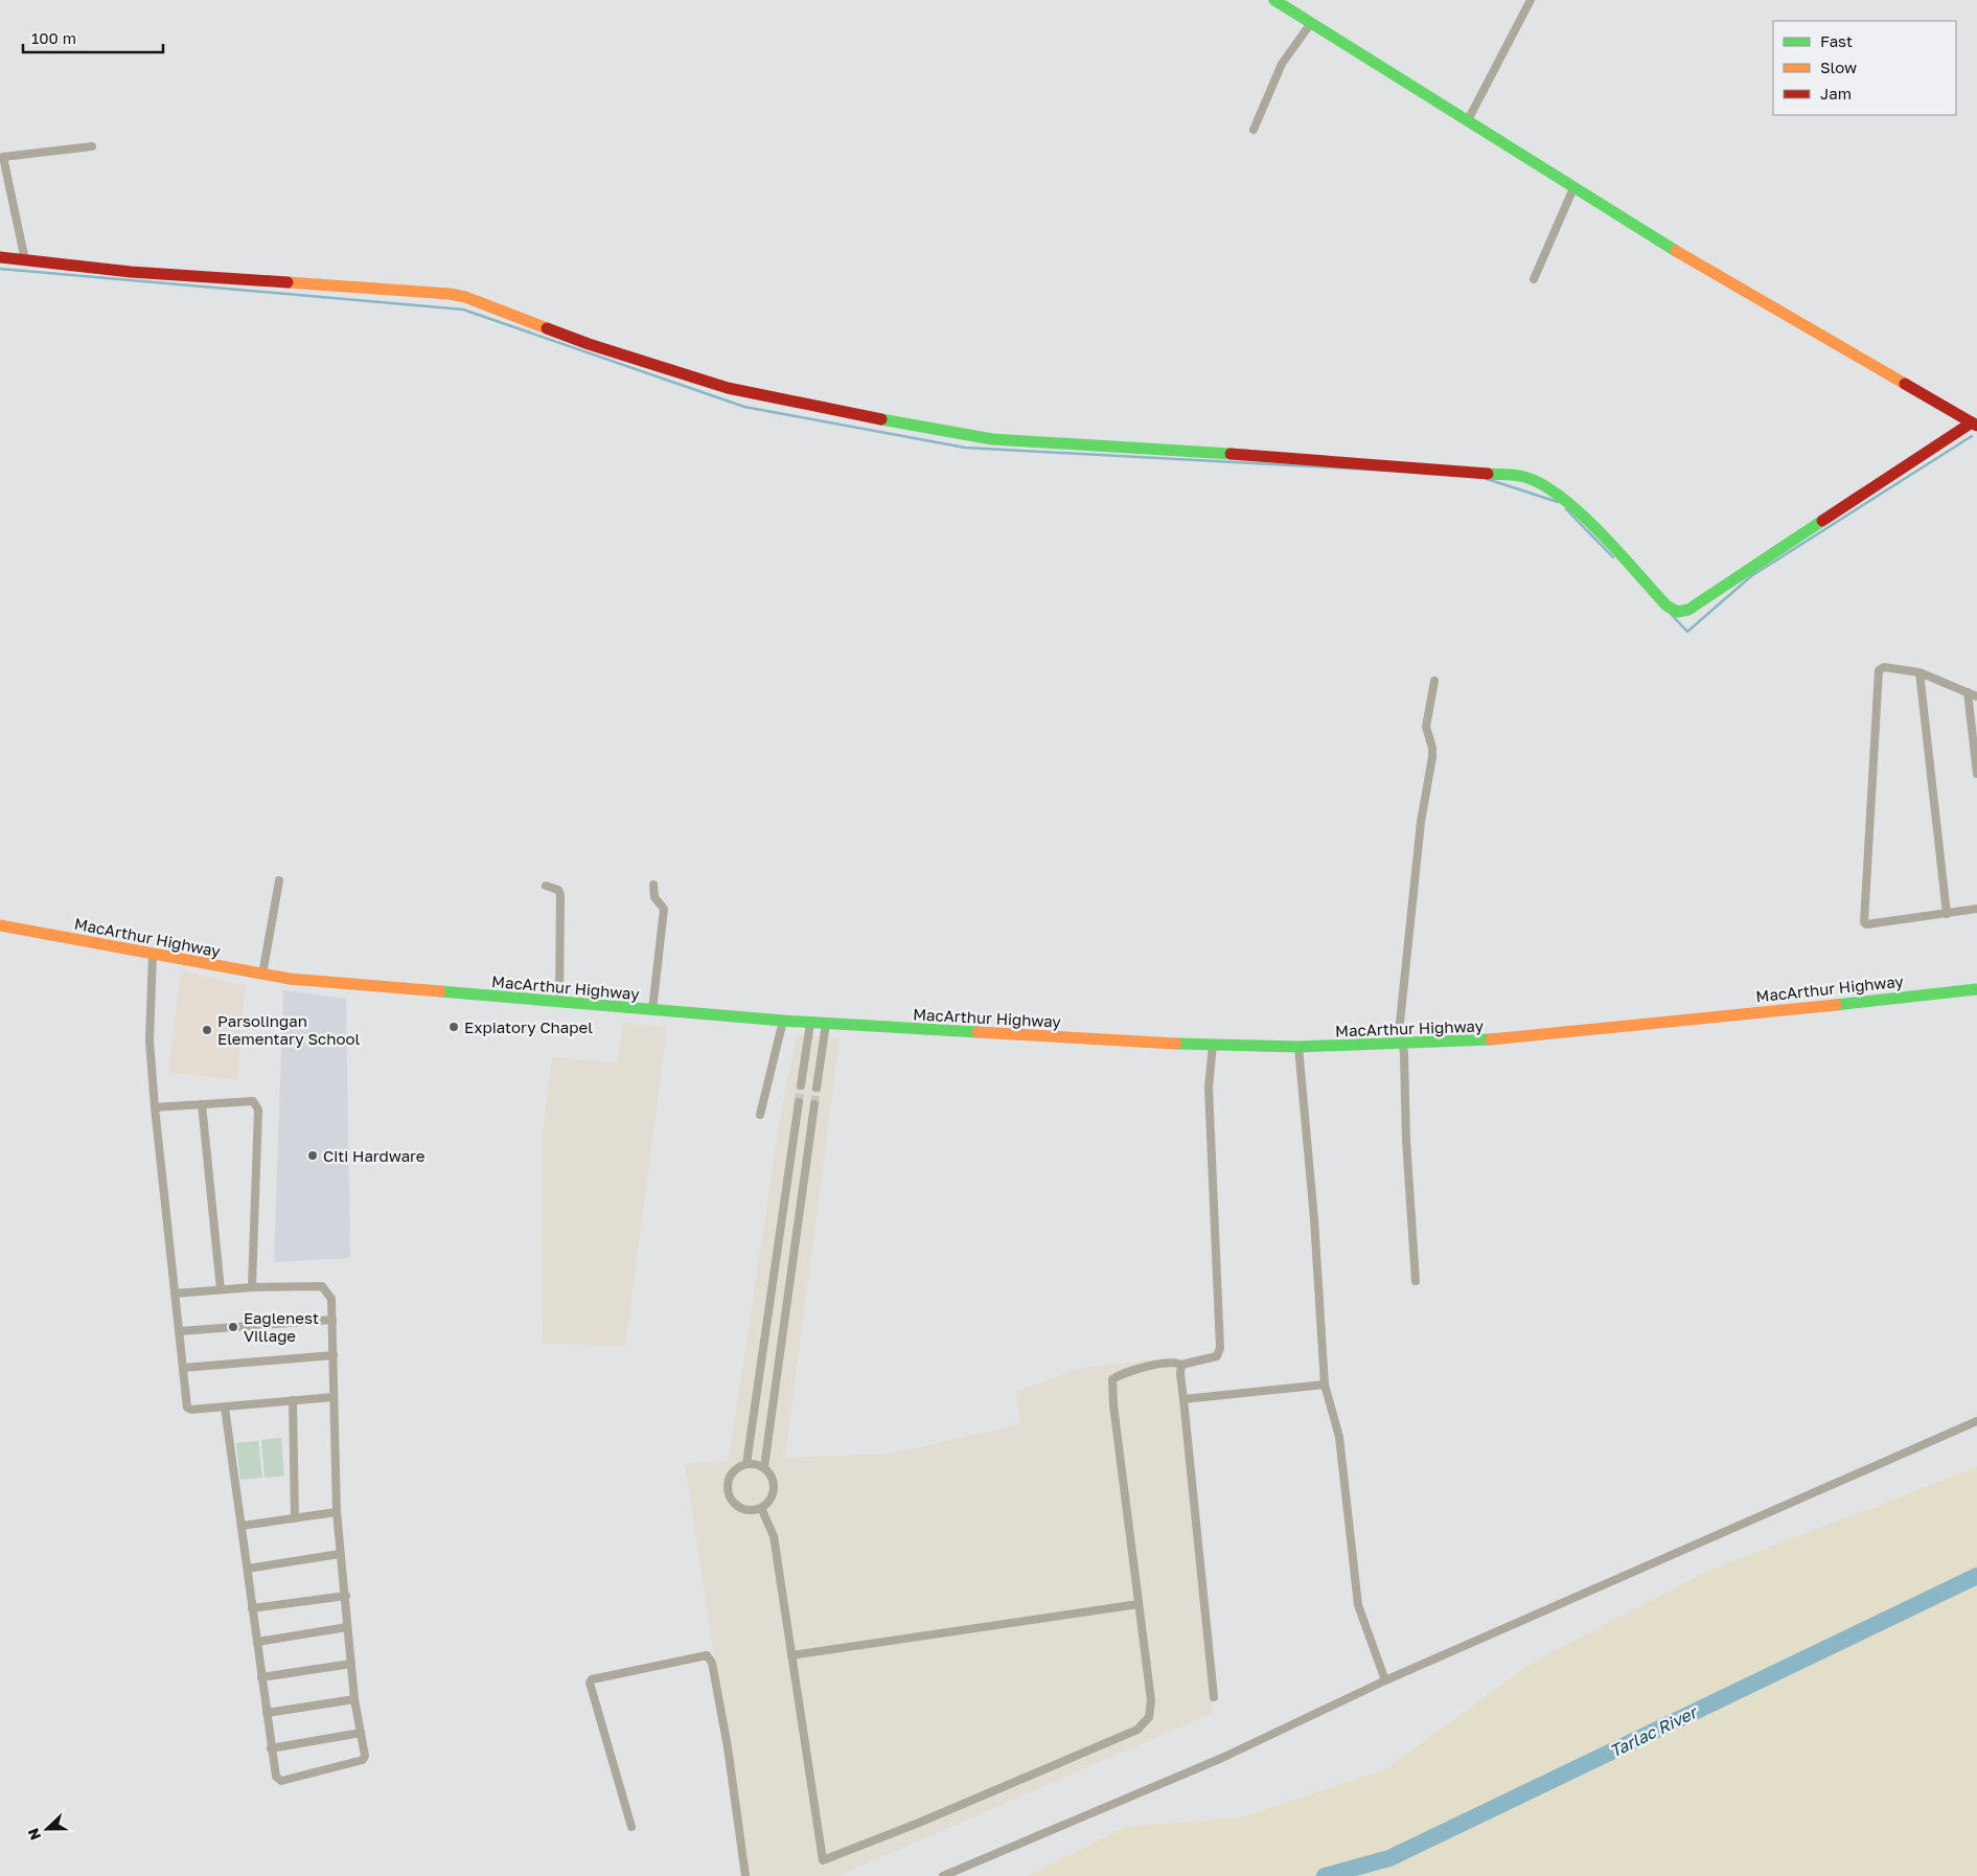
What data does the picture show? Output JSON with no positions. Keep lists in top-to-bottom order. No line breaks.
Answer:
{"streets":{"main road":["MacArthur Highway"]},"water":["Tarlac River"],"places":["Expiatory Chapel","Parsolingan Elementary School","Citi Hardware","Eaglenest Village"],"legend":["Fast","Slow","Jam"],"scale_bar":"100 m","north":"left"}
